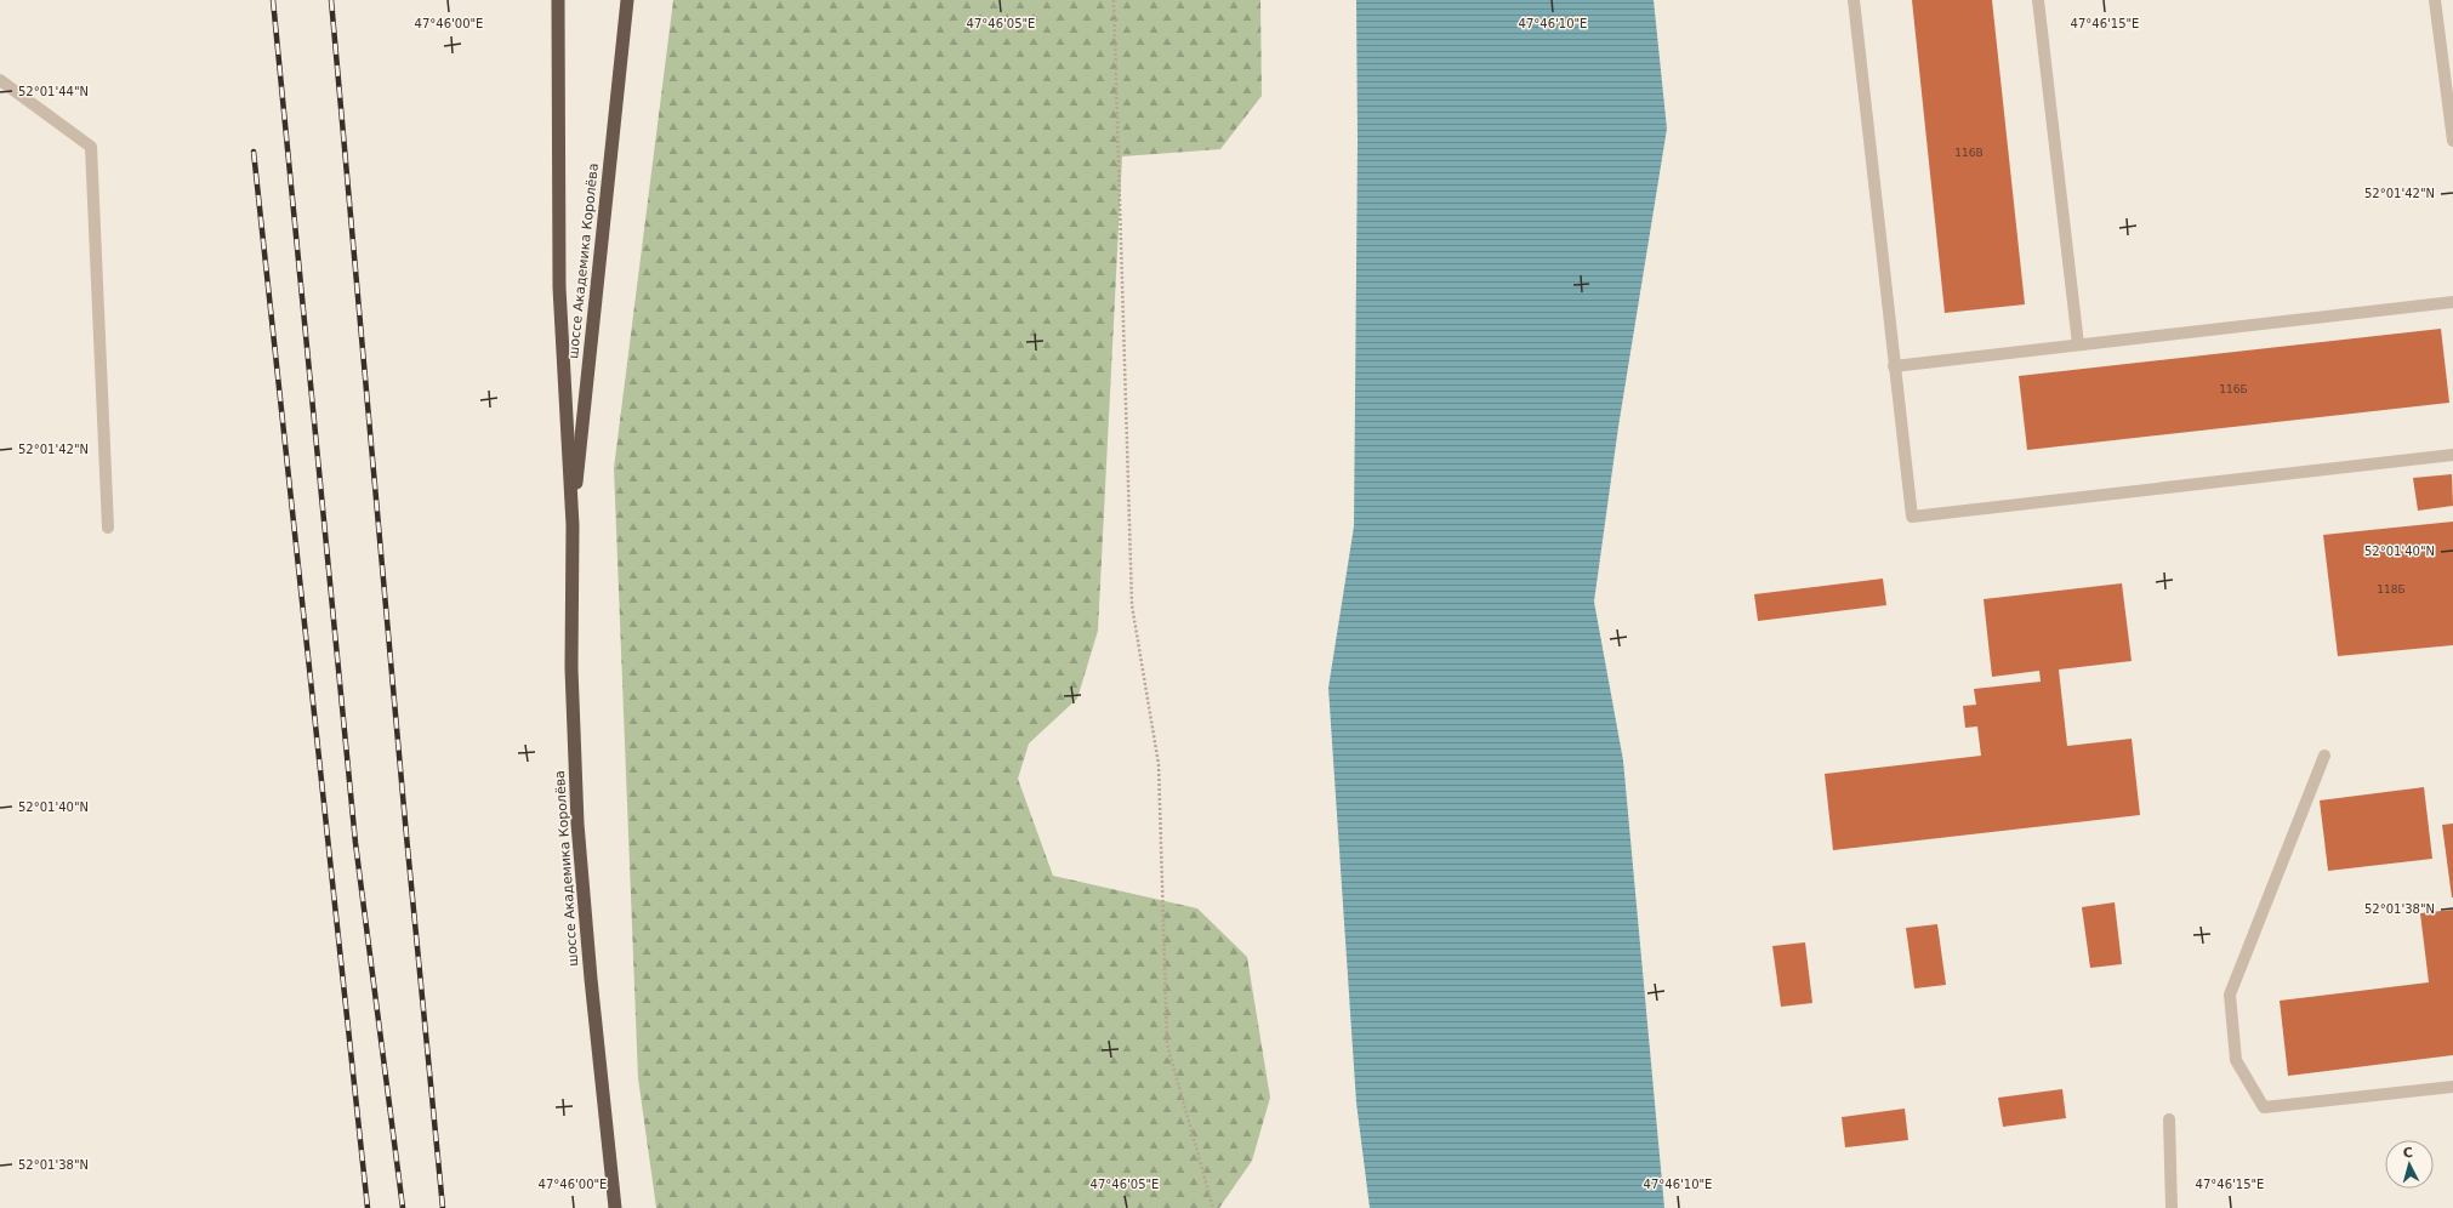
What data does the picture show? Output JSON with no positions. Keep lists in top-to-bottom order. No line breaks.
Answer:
{"streets":{"highway":["шоссе Академика Королёва"]},"house_numbers":["116В","116Б","118Б"],"north":"top","coordinates":["47°46'00\"E","47°46'05\"E","47°46'10\"E","47°46'15\"E","52°01'44\"N","52°01'42\"N","52°01'40\"N","52°01'38\"N"]}
